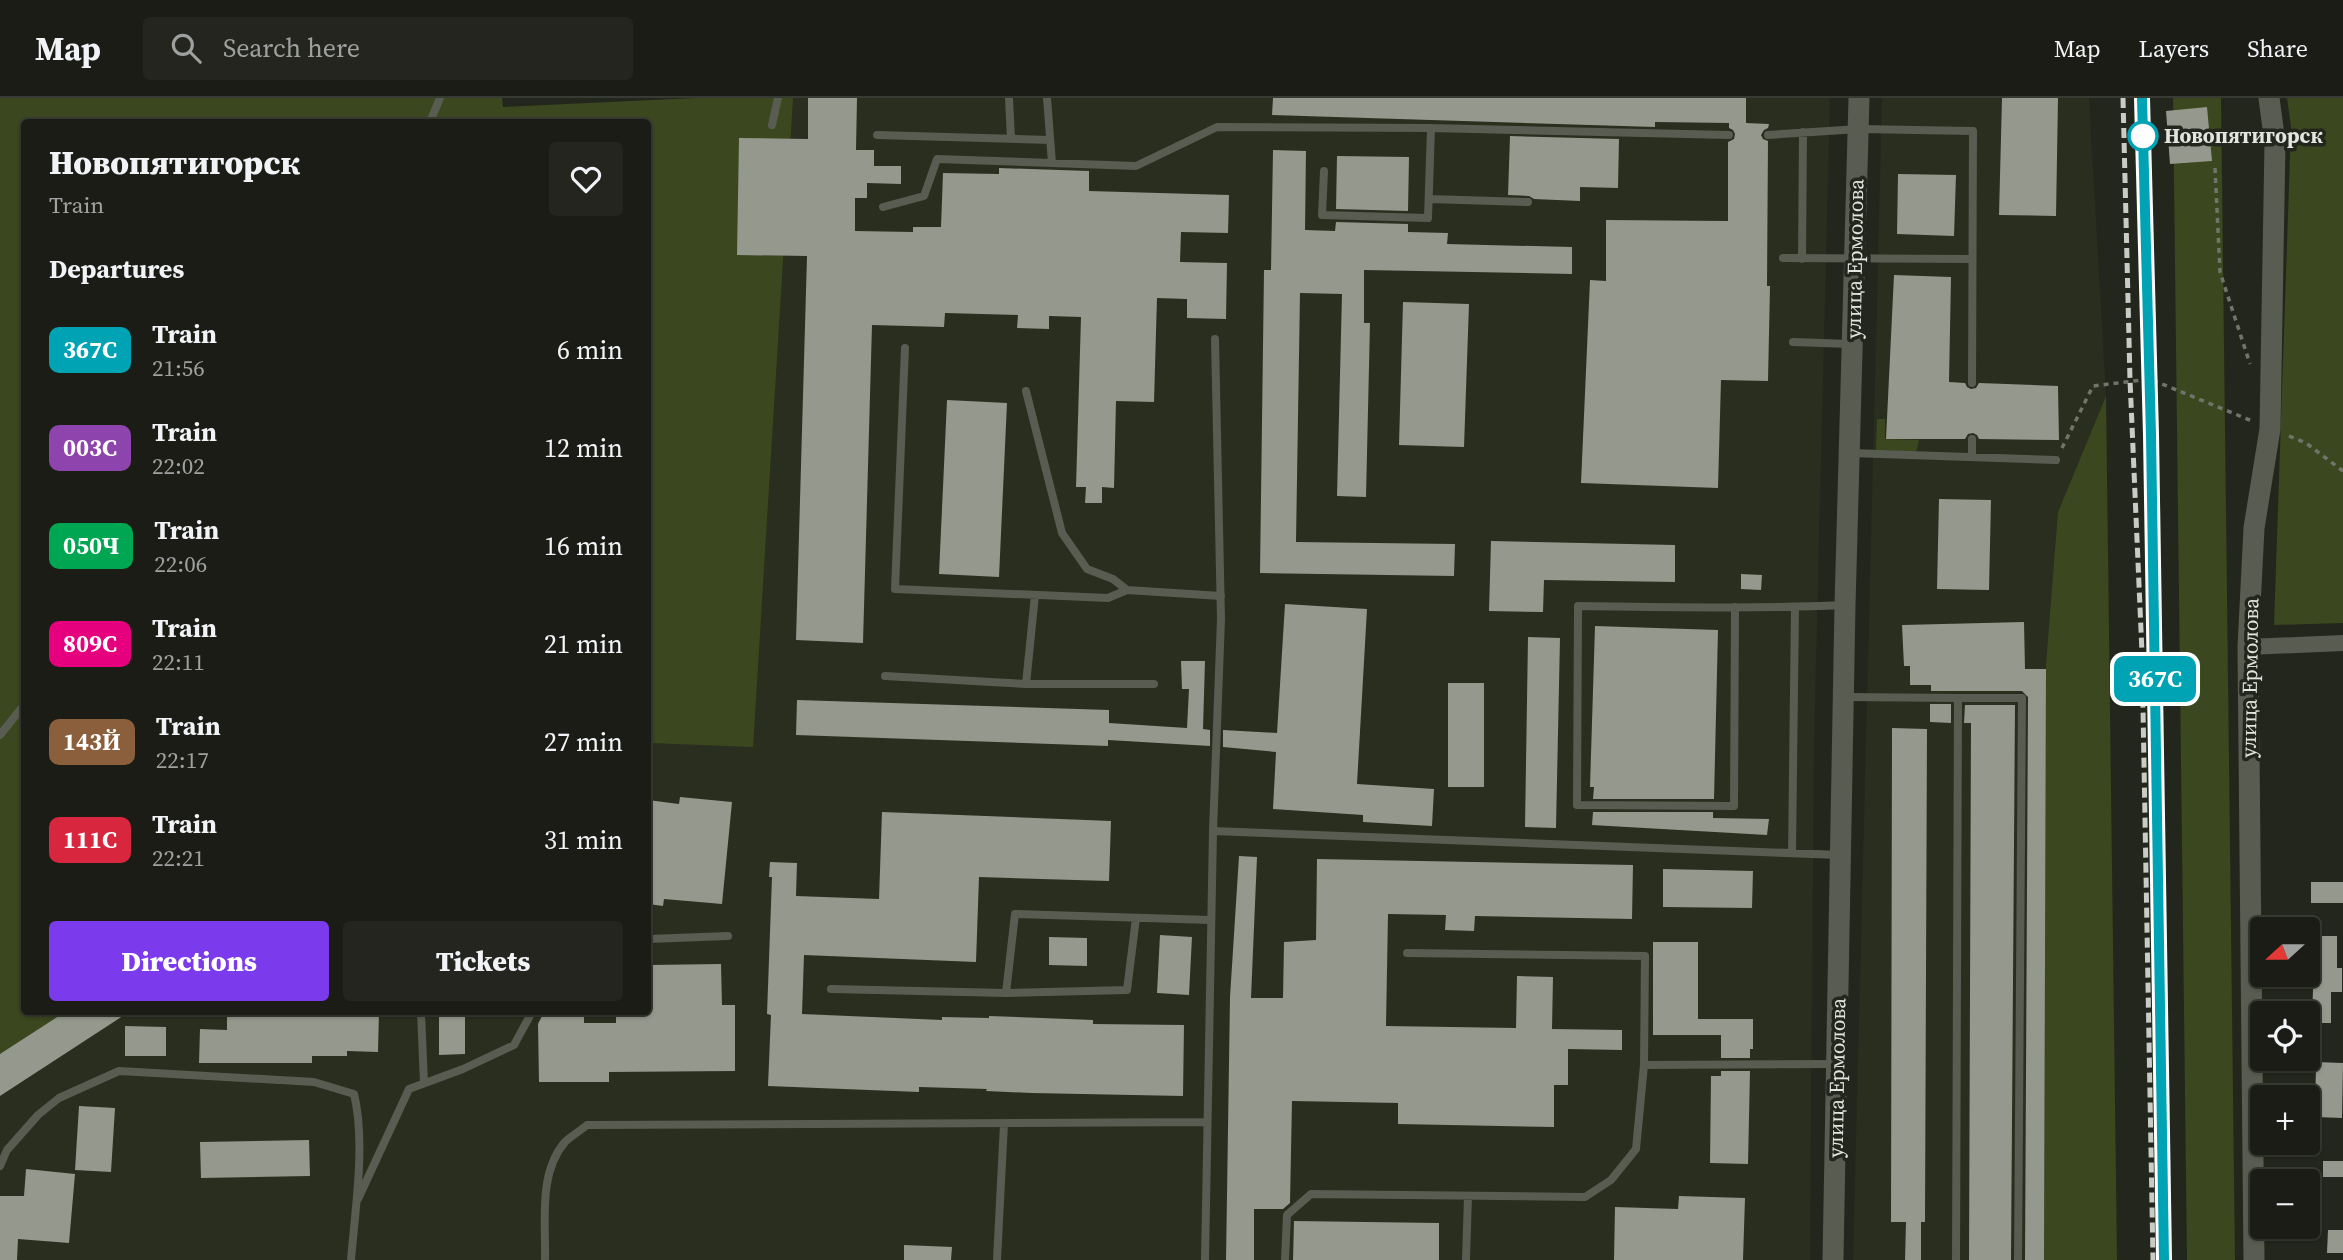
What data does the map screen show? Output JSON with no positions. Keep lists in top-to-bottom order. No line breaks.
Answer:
{"streets":{"main road":["улица Ермолова"]},"places":["Новопятигорск"],"north":"left","page":{"header":"Map","search":"Search here","nav":["Map","Layers","Share"],"on_map":"367С","heading":[["Новопятигорск","Train"],"Departures"],"list":[{"mark":"367С","name":"Train","note":"21:56","value":"6 min"},{"mark":"003С","name":"Train","note":"22:02","value":"12 min"},{"mark":"050Ч","name":"Train","note":"22:06","value":"16 min"},{"mark":"809С","name":"Train","note":"22:11","value":"21 min"},{"mark":"143Й","name":"Train","note":"22:17","value":"27 min"},{"mark":"111С","name":"Train","note":"22:21","value":"31 min"}],"buttons":["Directions","Tickets"],"map_buttons":["+","−"]}}
